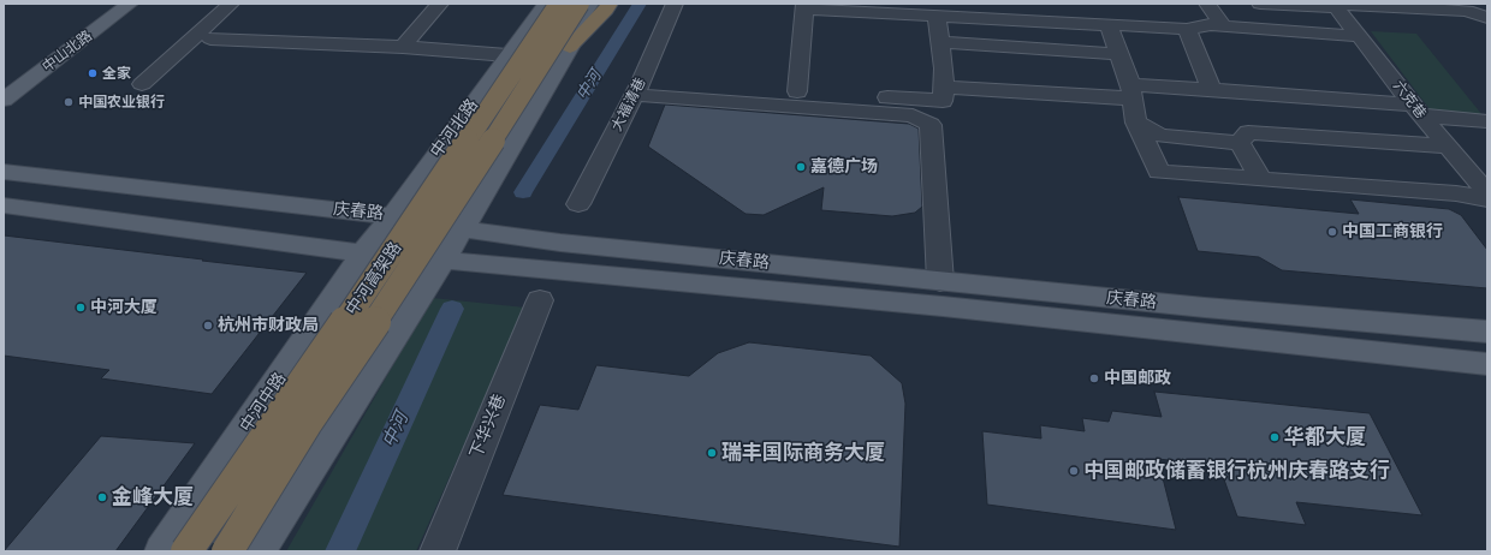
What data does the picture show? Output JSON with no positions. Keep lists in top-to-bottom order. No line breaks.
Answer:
{"streets":{"highway":["中河高架路"],"main road":["中山北路","中河北路","庆春路","中河中路"],"street":["六克巷","大福清巷","下华兴巷"]},"crossings":[["中河北路","庆春路"],["中河北路","中河中路"],["庆春路","中河中路"]],"water":["中河"],"places":["全家","中国农业银行","嘉德广场","中国工商银行","中河大厦","杭州市财政局","中国邮政","华都大厦","瑞丰国际商务大厦","中国邮政储蓄银行杭州庆春路支行","金峰大厦"]}
